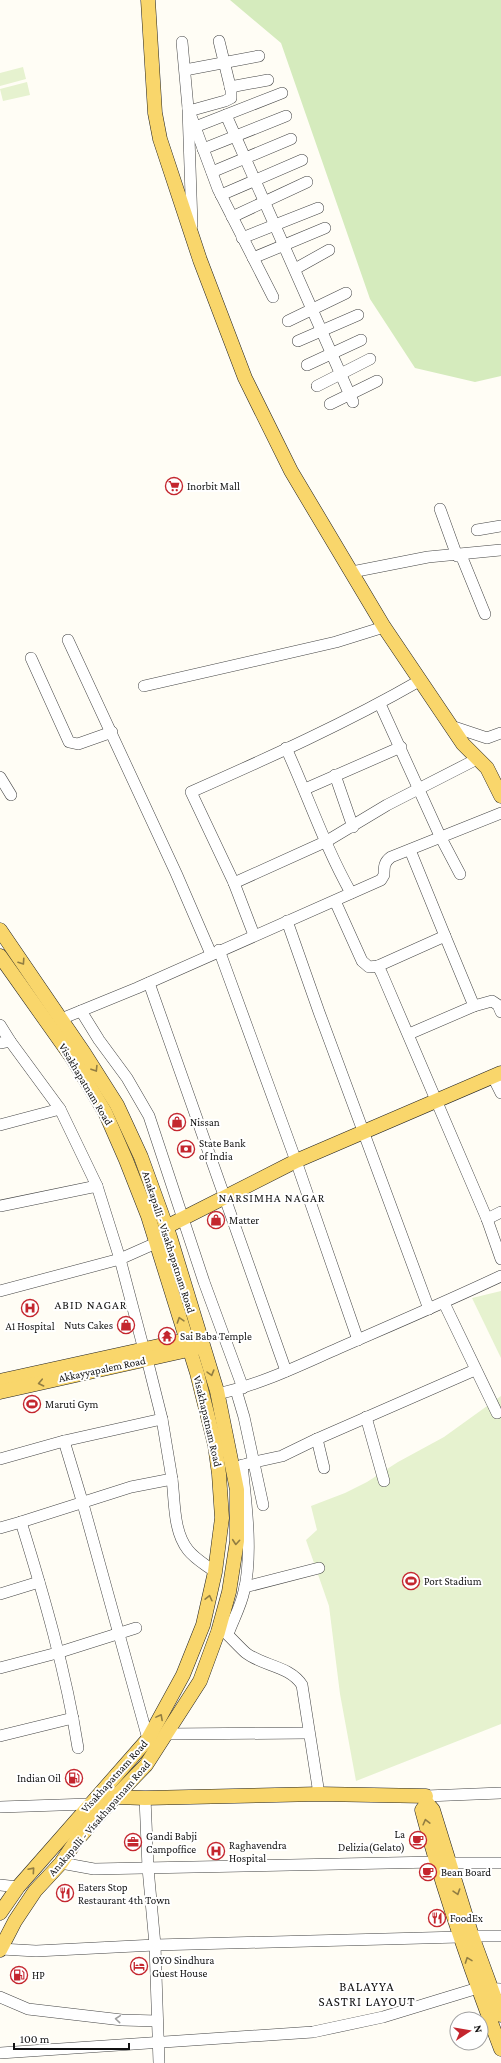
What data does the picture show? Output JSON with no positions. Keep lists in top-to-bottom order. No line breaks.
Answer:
{"streets":{"main road":["Visakhapatnam Road","Anakapalli - Visakhapatnam Road","Akkayyapalem Road"]},"crossings":[["Visakhapatnam Road","Akkayyapalem Road"],["Anakapalli - Visakhapatnam Road","Akkayyapalem Road"]],"one_way":["Anakapalli - Visakhapatnam Road"],"districts":["NARSIMHA NAGAR","ABID NAGAR","BALAYYA SASTRI LAYOUT"],"places":{"supermarket":["Inorbit Mall"],"shop":["Nissan","Matter","Nuts Cakes"],"bank":["State Bank of India"],"hospital":["A1 Hospital","Raghavendra Hospital"],"temple":["Sai Baba Temple"],"sports":["Maruti Gym","Port Stadium"],"fuel station":["Indian Oil","HP"],"cafe":["La Delizia(Gelato)","Bean Board"],"office":["Gandi Babji Campoffice"],"restaurant":["Eaters Stop Restaurant 4th Town","FoodEx"],"hotel":["OYO Sindhura Guest House"]},"scale_bar":"100 m","north":"right"}
